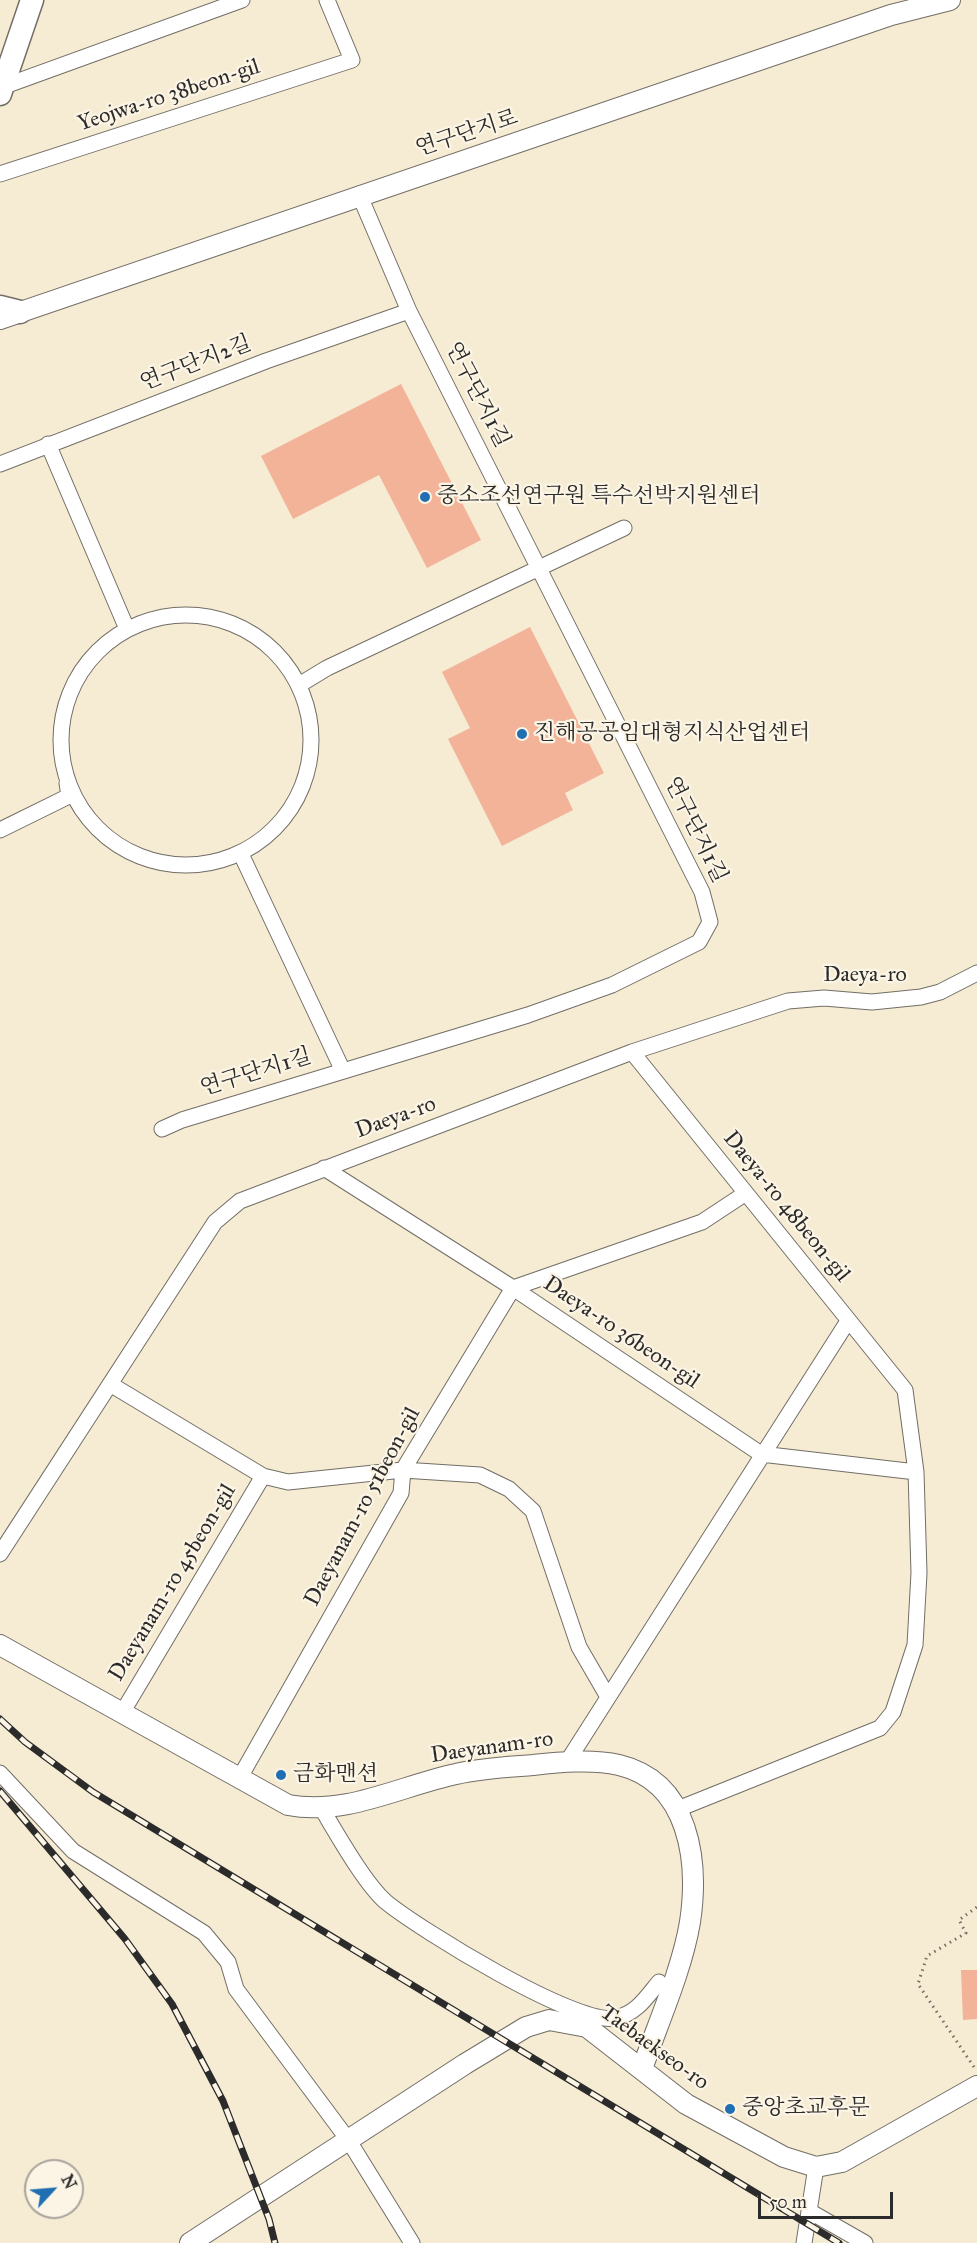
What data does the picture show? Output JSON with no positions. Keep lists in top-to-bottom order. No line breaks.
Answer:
{"streets":{"street":["Yeojwa-ro 38beon-gil","연구단지로","연구단지2길","연구단지1길","Daeya-ro","Daeya-ro 48beon-gil","Daeya-ro 36beon-gil","Daeyanam-ro 51beon-gil","Daeyanam-ro 45beon-gil","Daeyanam-ro","Taebaekseo-ro"]},"crossings":[["연구단지로","연구단지1길"],["연구단지2길","연구단지1길"],["Daeya-ro","Daeya-ro 48beon-gil"],["Daeya-ro","Daeya-ro 36beon-gil"],["Daeya-ro 48beon-gil","Daeya-ro 36beon-gil"],["Daeya-ro 36beon-gil","Daeyanam-ro 51beon-gil"],["Daeyanam-ro 51beon-gil","Daeyanam-ro"],["Daeyanam-ro 45beon-gil","Daeyanam-ro"],["Daeyanam-ro","Taebaekseo-ro"]],"places":["중소조선연구원 특수선박지원센터","진해공공임대형지식산업센터","금화맨션","중앙초교후문"],"scale_bar":"50 m","north":"top right"}
